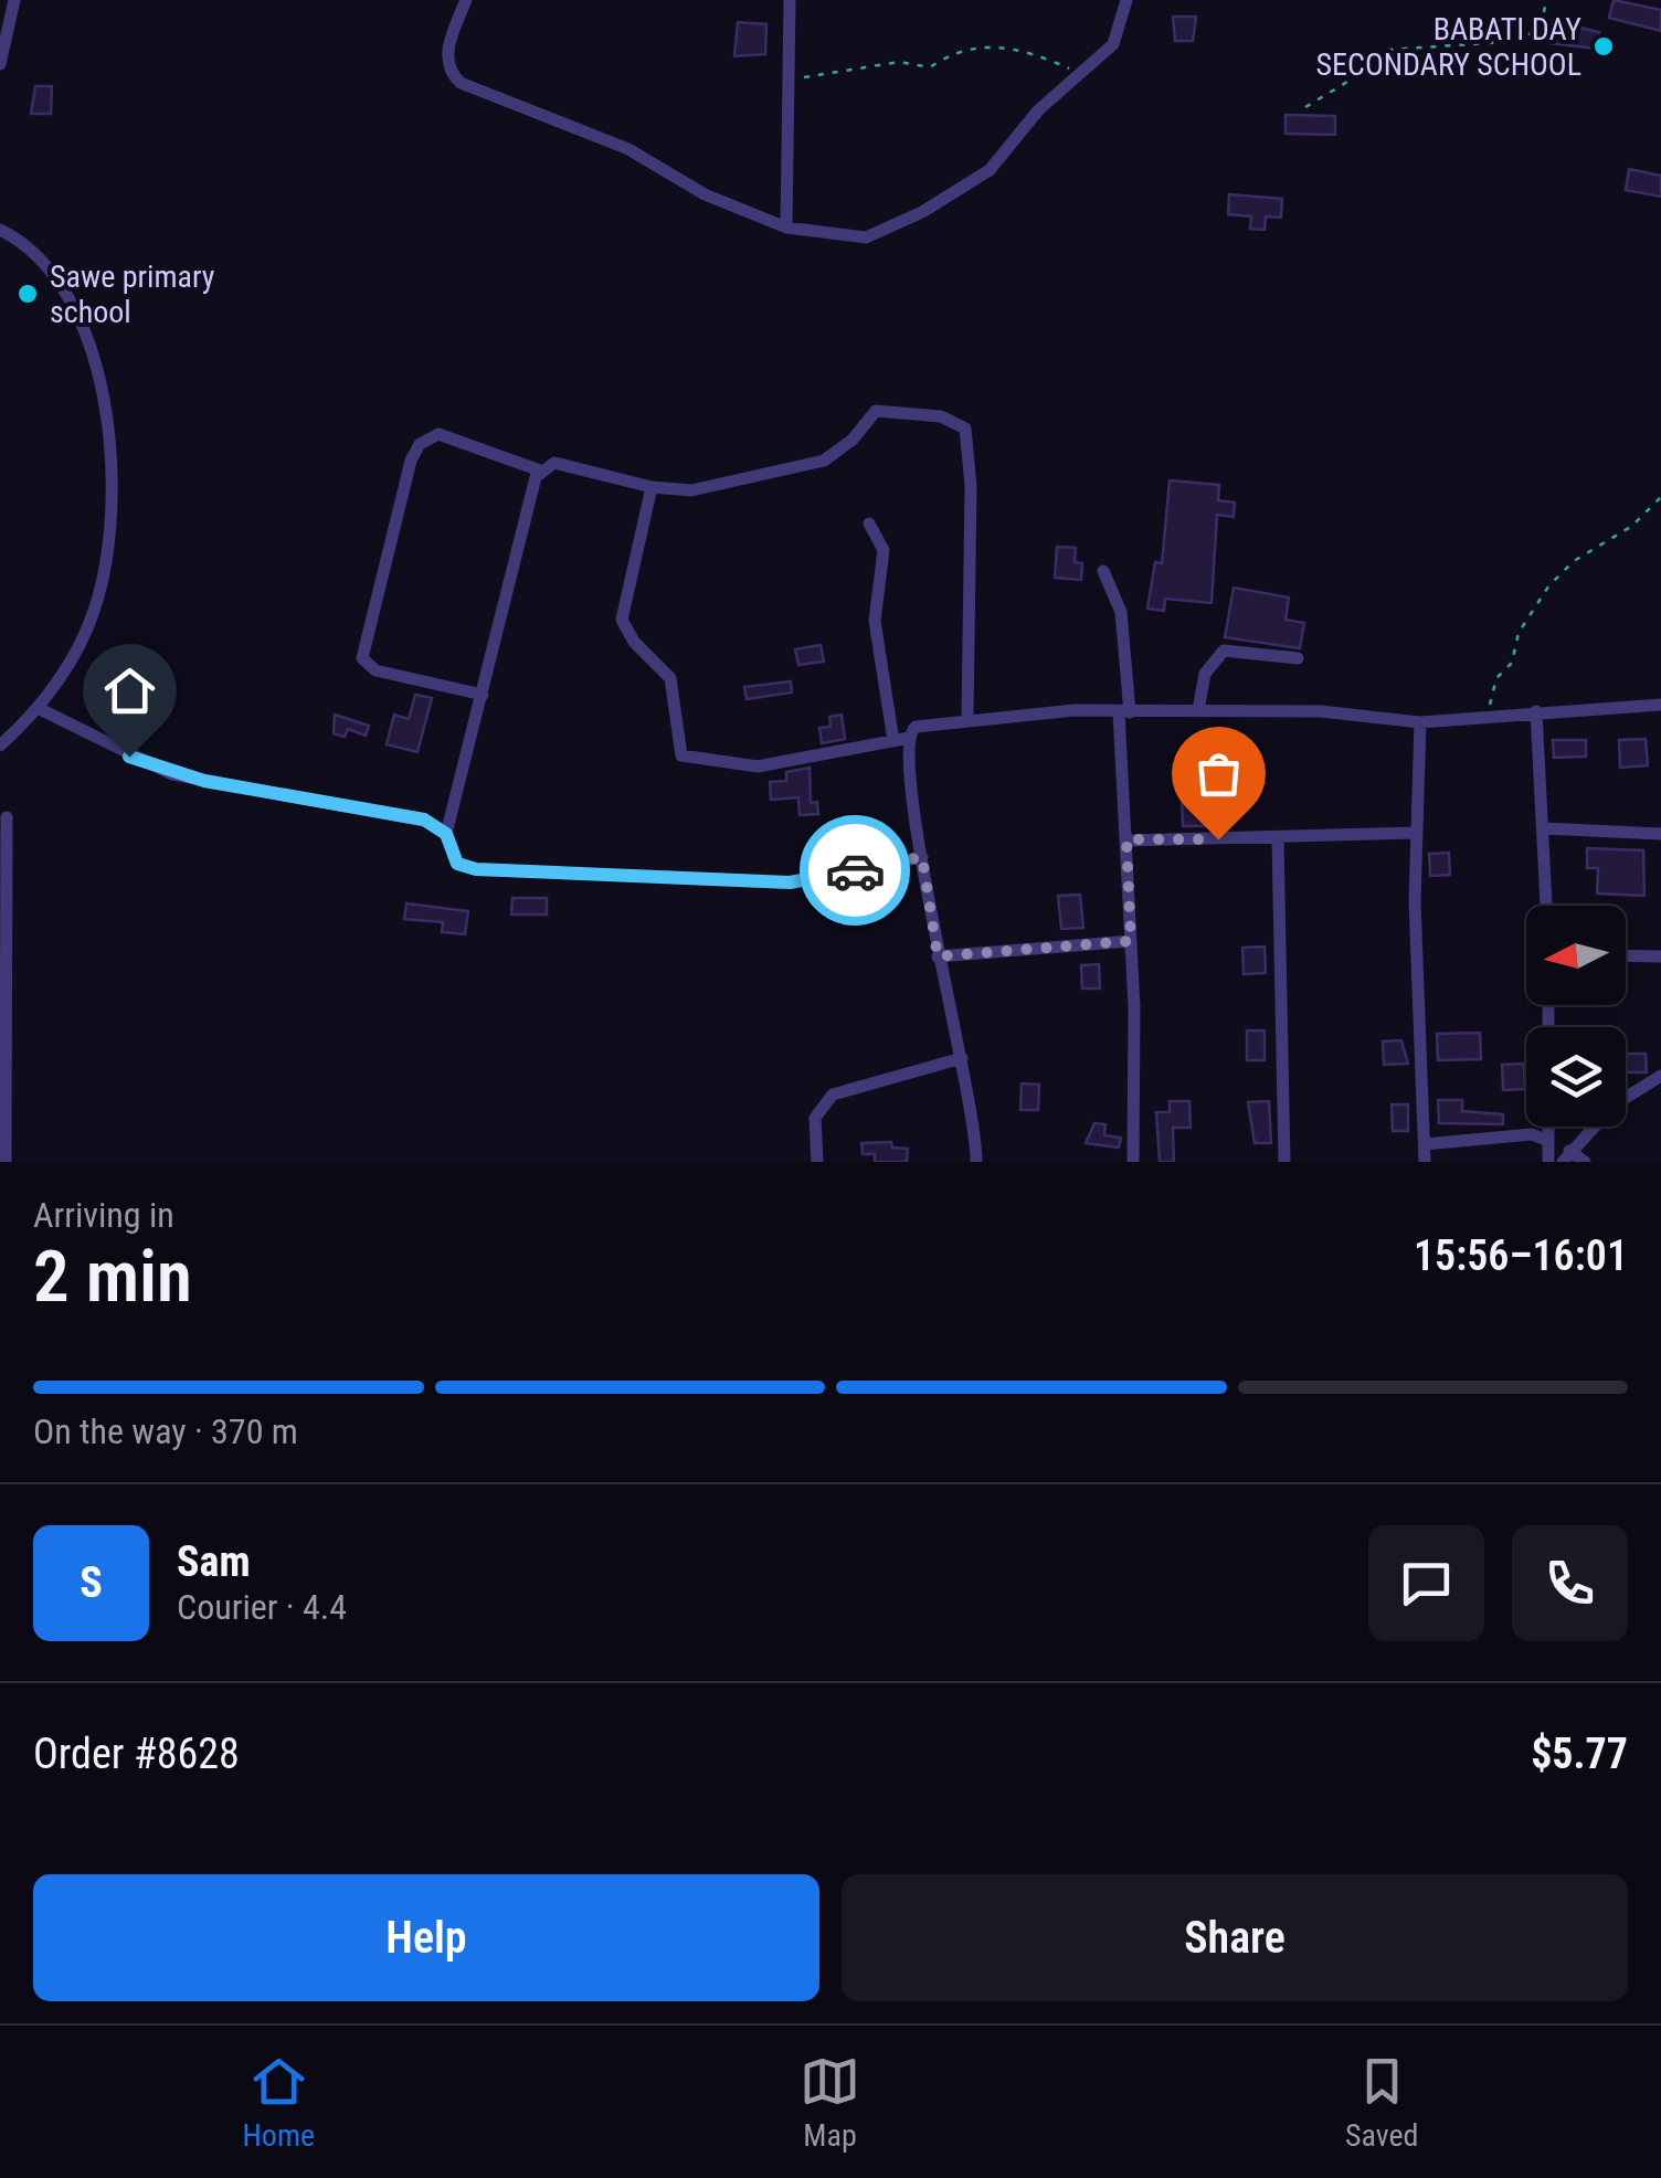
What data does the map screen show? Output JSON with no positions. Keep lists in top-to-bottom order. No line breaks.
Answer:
{"places":["BABATI DAY SECONDARY SCHOOL","Sawe primary school"],"north":"left","page":{"heading":["2 min","Arriving in","15:56–16:01"],"panel":["Sam","Courier · 4.4","Order #8628","$5.77"],"bar":"On the way · 370 m","round":"S","buttons":["Help","Share"],"tabs":["Home","Map","Saved"]}}
